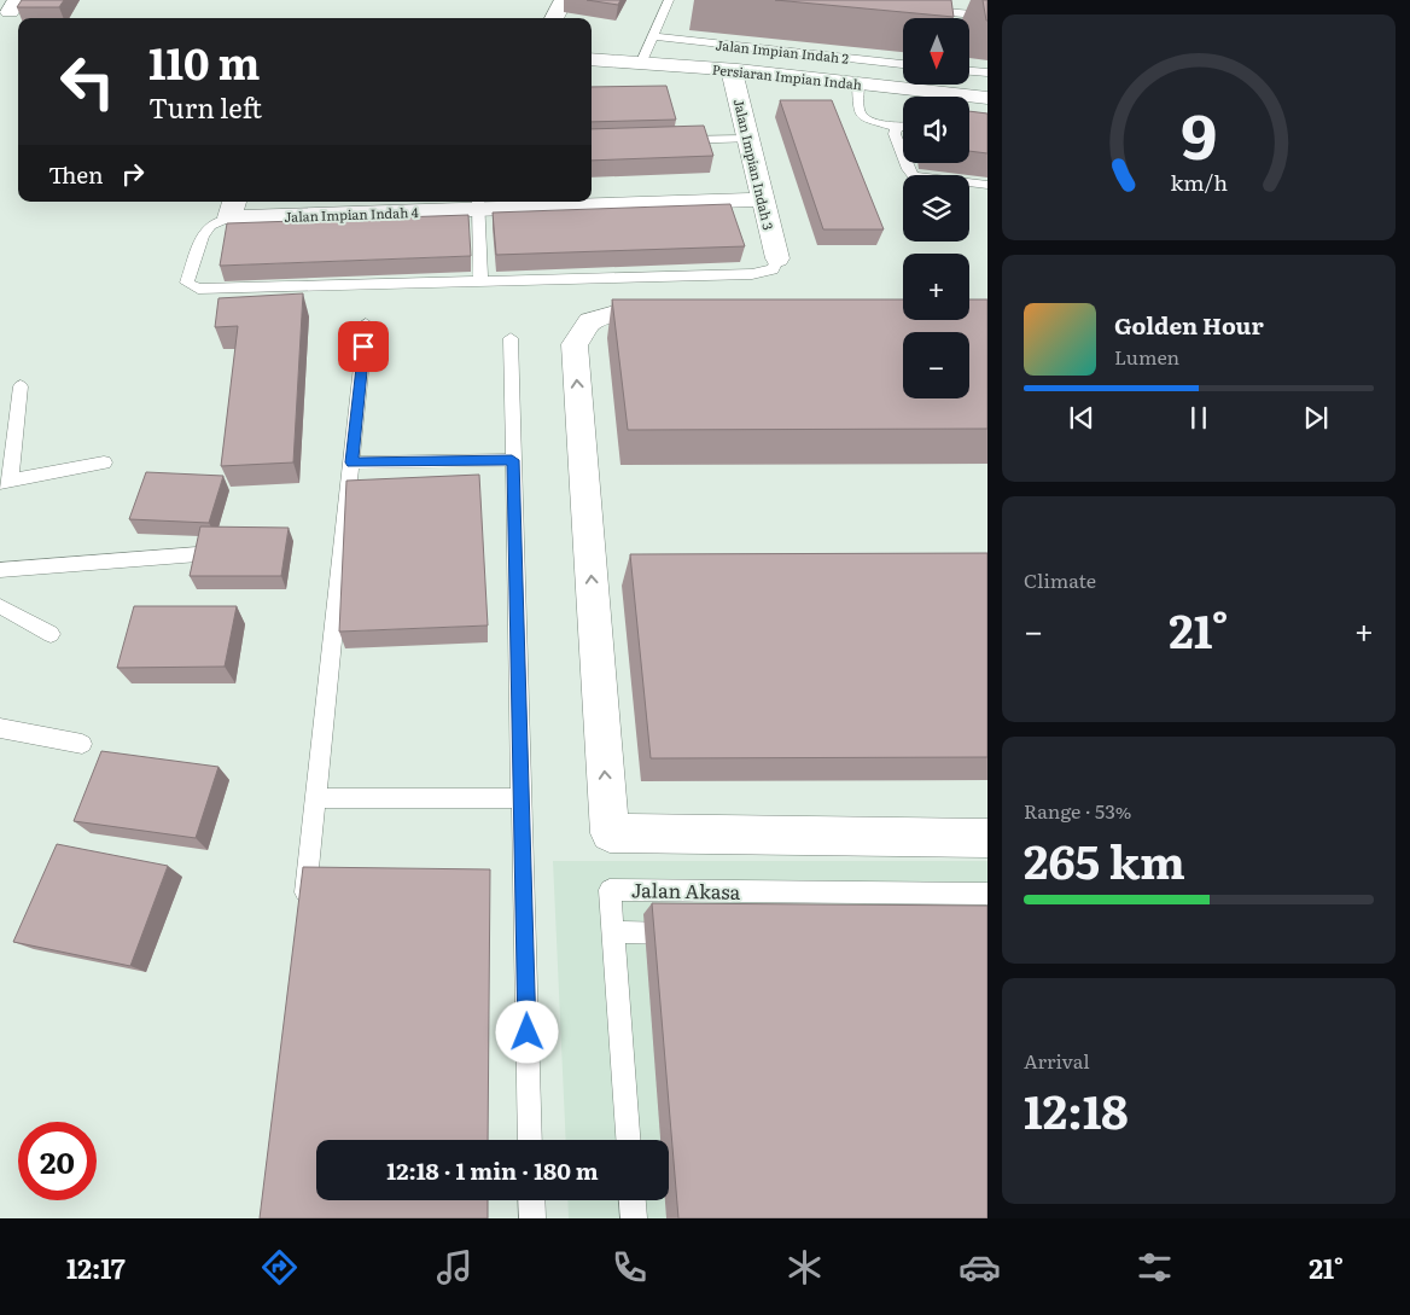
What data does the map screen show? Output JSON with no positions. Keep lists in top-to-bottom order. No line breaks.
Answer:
{"streets":{"street":["Persiaran Impian Indah","Jalan Impian Indah 3","Jalan Impian Indah 4"],"lane":["Jalan Impian Indah 2","Jalan Akasa"]},"crossings":[["Persiaran Impian Indah","Jalan Impian Indah 3"],["Jalan Impian Indah 3","Jalan Impian Indah 4"]],"north":"bottom","page":{"map_buttons":["+","−"],"turn":["110 m","Turn left"],"then":"Then","song":["Golden Hour","Lumen"],"tile":["Climate",["Range · 53%","265 km"],["Arrival","12:18"]],"heat":["−","21°","+"],"limit":"20","trip":"12:18 · 1 min · 180 m","tabs":["12:17","21°"],"gauge":["9","km/h"]}}
